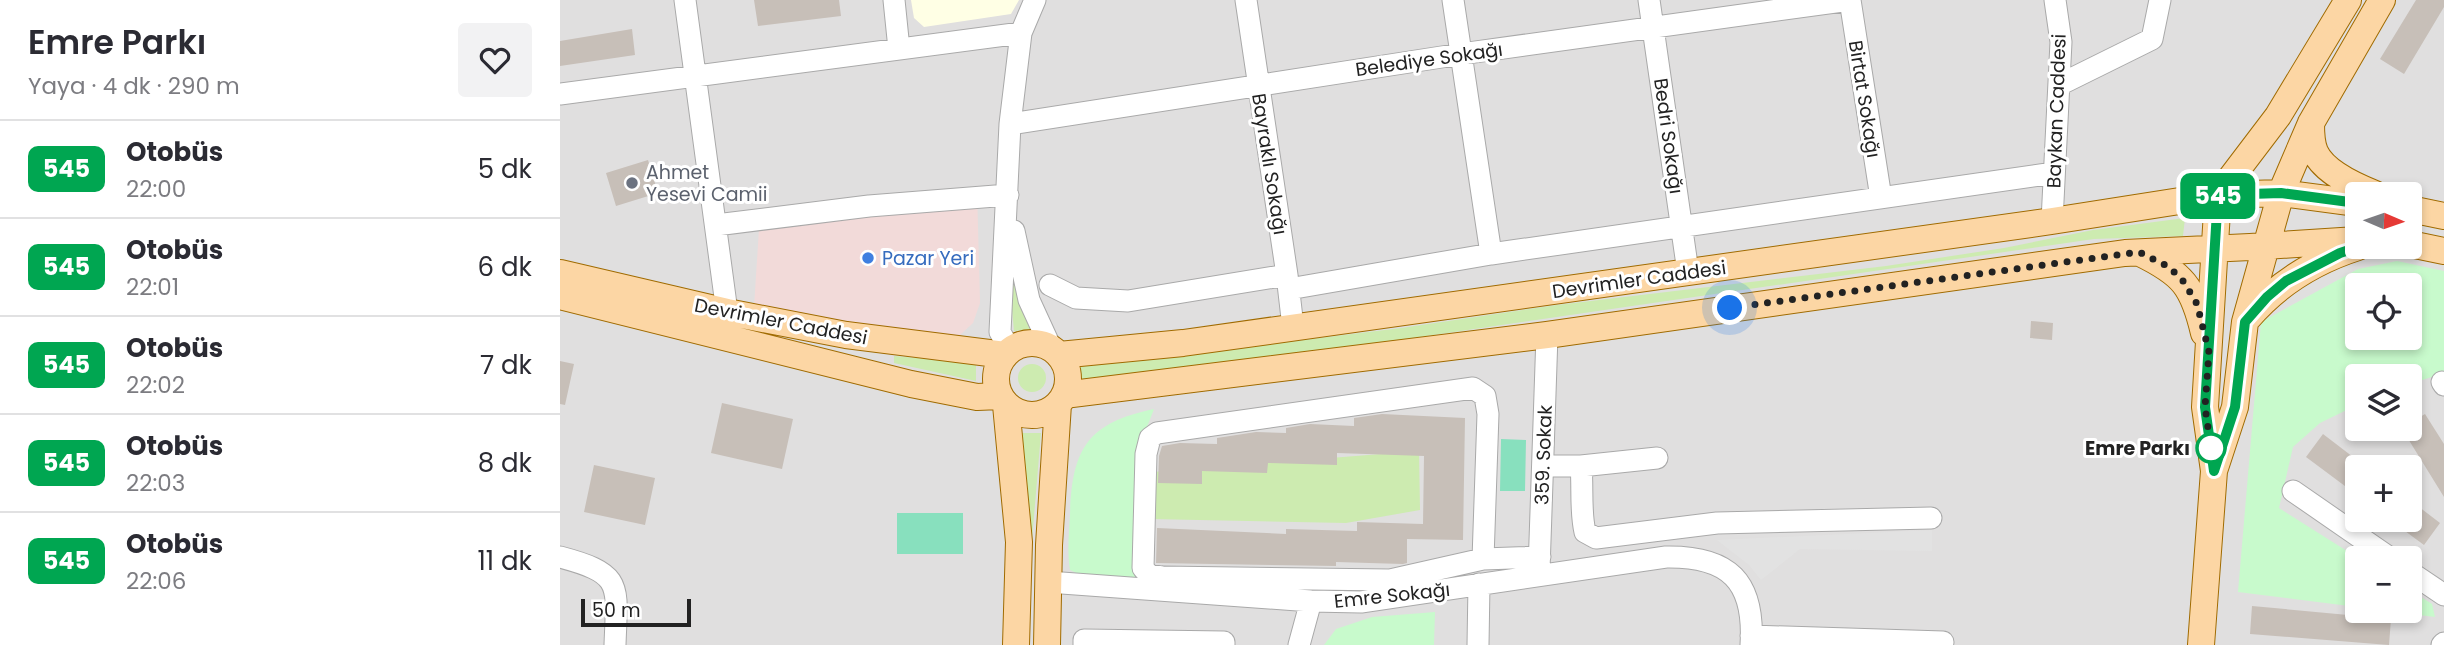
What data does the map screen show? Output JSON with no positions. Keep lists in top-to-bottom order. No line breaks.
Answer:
{"streets":{"main road":["Devrimler Caddesi"],"street":["Belediye Sokağı","Birtat Sokağı","Baykan Caddesi","Bedri Sokağı","Bayraklı Sokağı","359. Sokak","Emre Sokağı"]},"crossings":[["Belediye Sokağı","Birtat Sokağı"],["Belediye Sokağı","Bedri Sokağı"],["Belediye Sokağı","Bayraklı Sokağı"],["Baykan Caddesi","Devrimler Caddesi"],["Bedri Sokağı","Devrimler Caddesi"],["Bayraklı Sokağı","Devrimler Caddesi"],["359. Sokak","Emre Sokağı"]],"places":["Ahmet Yesevi Camii","Pazar Yeri","Emre Parkı"],"lines":["bus line 545"],"scale_bar":"50 m","north":"right","page":{"heading":["Emre Parkı","Yaya · 4 dk · 290 m"],"on_map":"545","list":[{"mark":"545","name":"Otobüs","note":"22:00","value":"5 dk"},{"mark":"545","name":"Otobüs","note":"22:01","value":"6 dk"},{"mark":"545","name":"Otobüs","note":"22:02","value":"7 dk"},{"mark":"545","name":"Otobüs","note":"22:03","value":"8 dk"},{"mark":"545","name":"Otobüs","note":"22:06","value":"11 dk"}],"map_buttons":["+","−"],"scale":"50 m"}}
